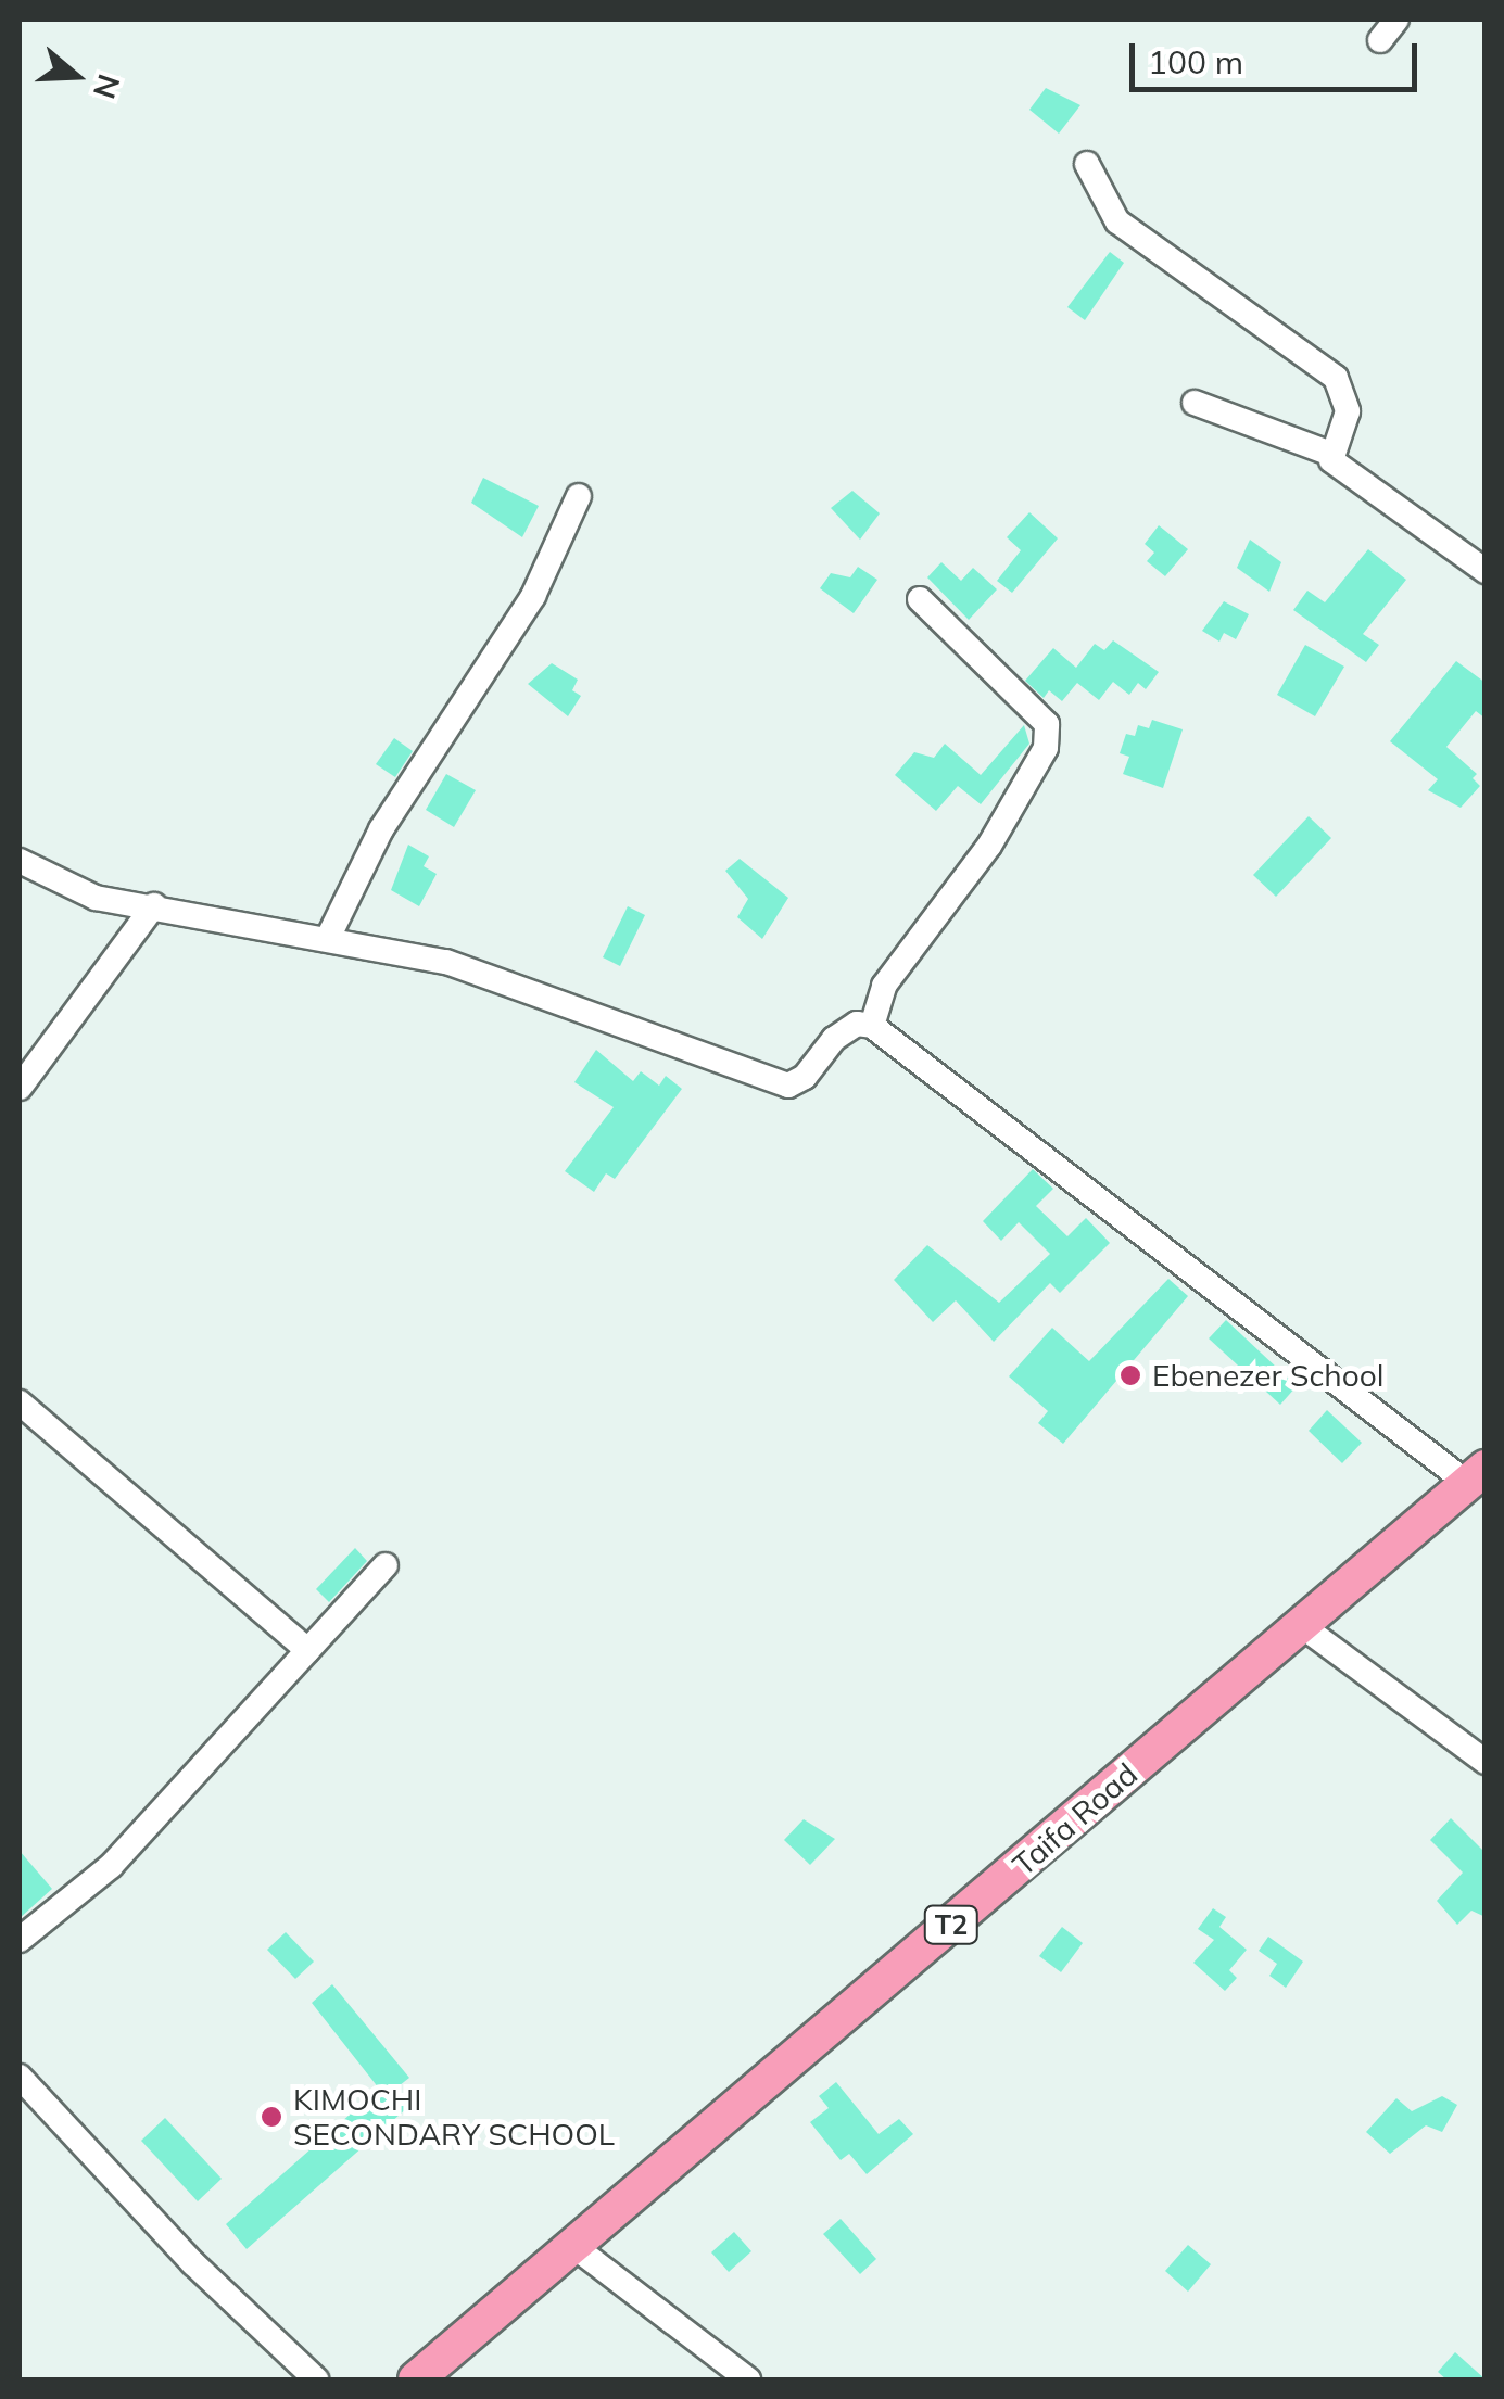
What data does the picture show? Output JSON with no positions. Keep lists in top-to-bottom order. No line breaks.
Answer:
{"streets":{"highway":["Taifa Road","T2"]},"places":["Ebenezer School","KIMOCHI SECONDARY SCHOOL"],"scale_bar":"100 m","north":"right"}
